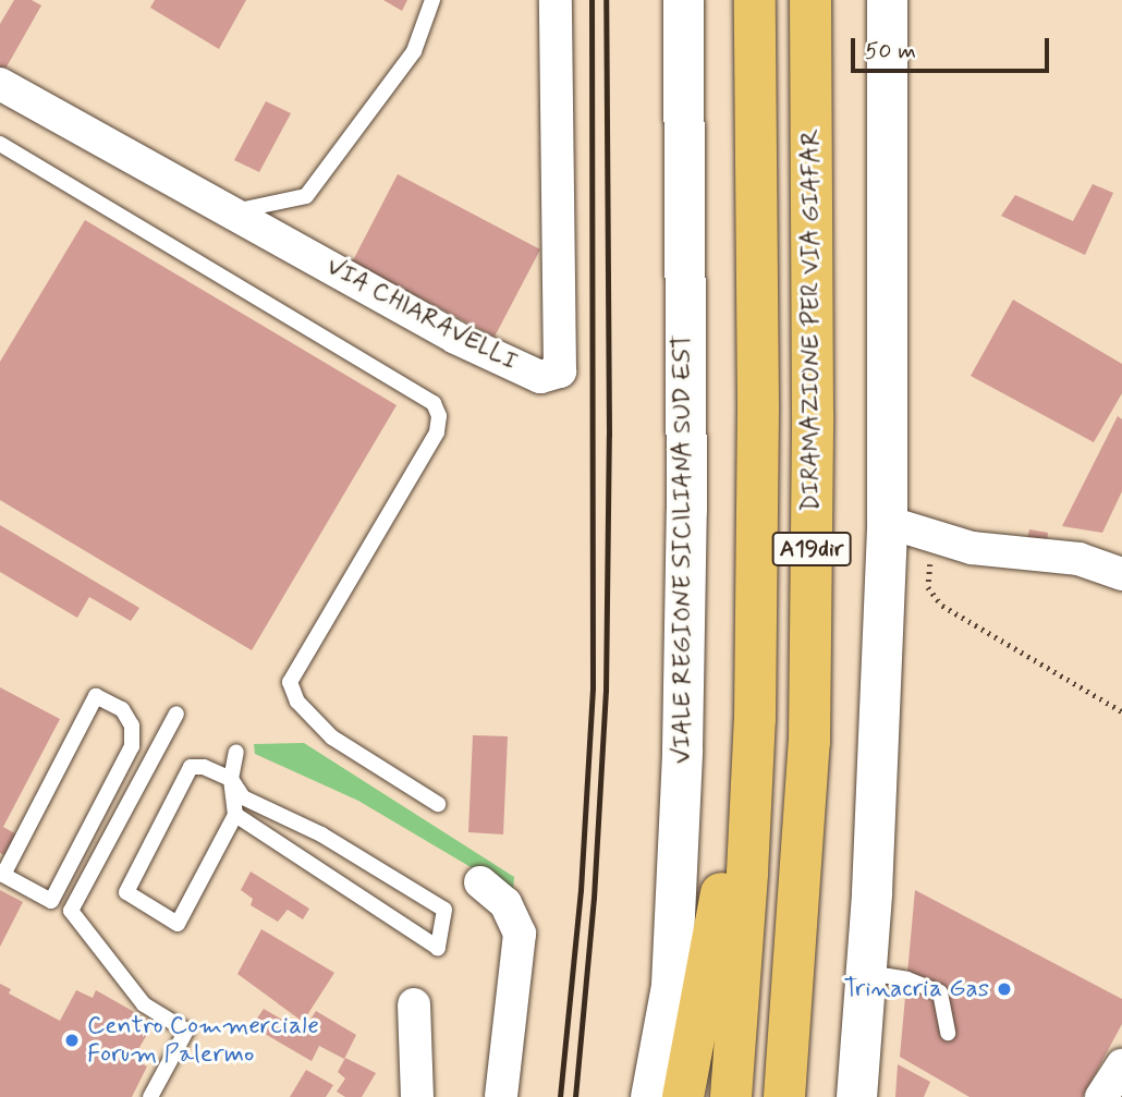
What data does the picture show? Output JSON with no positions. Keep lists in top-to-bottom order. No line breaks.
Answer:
{"streets":{"highway":["DIRAMAZIONE PER VIA GIAFAR","A19dir"],"street":["VIA CHIARAVELLI","VIALE REGIONE SICILIANA SUD EST"]},"places":["Trinacria Gas","Centro Commerciale Forum Palermo"],"scale_bar":"50 m"}
